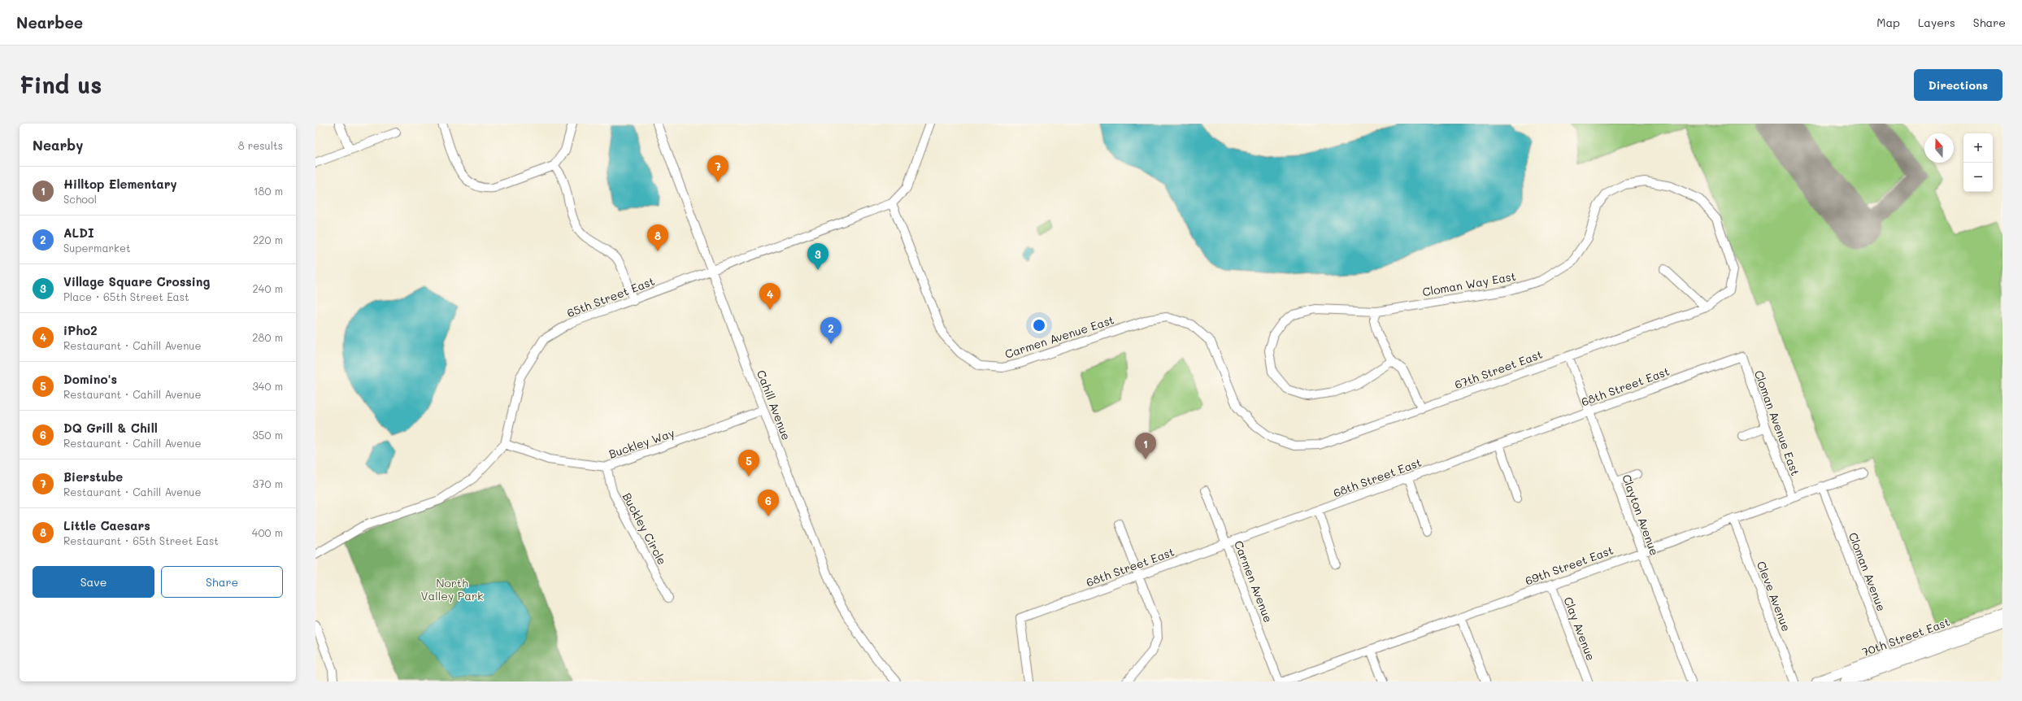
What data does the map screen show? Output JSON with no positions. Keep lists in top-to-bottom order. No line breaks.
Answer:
{"streets":{"main road":["70th Street East"],"street":["Cloman Way East","65th Street East","Carmen Avenue East","67th Street East","68th Street East","Cahill Avenue","Cloman Avenue East","Buckley Way","Clayton Avenue","Buckley Circle","69th Street East","Cloman Avenue","Carmen Avenue","Cleve Avenue","Clay Avenue"]},"crossings":[["Cloman Way East","67th Street East"],["65th Street East","Carmen Avenue East"],["65th Street East","Cahill Avenue"],["65th Street East","Buckley Way"],["Carmen Avenue East","67th Street East"],["67th Street East","Clayton Avenue"],["68th Street East","Cloman Avenue East"],["68th Street East","Clayton Avenue"],["68th Street East","Carmen Avenue"],["Cahill Avenue","Buckley Way"],["Cloman Avenue East","69th Street East"],["Buckley Way","Buckley Circle"],["Clayton Avenue","69th Street East"],["69th Street East","Cloman Avenue"],["69th Street East","Cleve Avenue"],["69th Street East","Clay Avenue"],["Cloman Avenue","70th Street East"]],"parks":["North Valley Park"],"north":"top","page":{"header":"Nearbee","nav":["Map","Layers","Share"],"buttons":["Directions",["Save","Share"]],"title":"Find us","heading":["Nearby","8 results"],"map_buttons":["+","−"],"pins":["7","8","3","4","2","1","5","6"],"list":[{"mark":"1","name":"Hilltop Elementary","note":"School","value":"180 m"},{"mark":"2","name":"ALDI","note":"Supermarket","value":"220 m"},{"mark":"3","name":"Village Square Crossing","note":"Place · 65th Street East","value":"240 m"},{"mark":"4","name":"iPho2","note":"Restaurant · Cahill Avenue","value":"280 m"},{"mark":"5","name":"Domino's","note":"Restaurant · Cahill Avenue","value":"340 m"},{"mark":"6","name":"DQ Grill & Chill","note":"Restaurant · Cahill Avenue","value":"350 m"},{"mark":"7","name":"Bierstube","note":"Restaurant · Cahill Avenue","value":"370 m"},{"mark":"8","name":"Little Caesars","note":"Restaurant · 65th Street East","value":"400 m"}]}}
